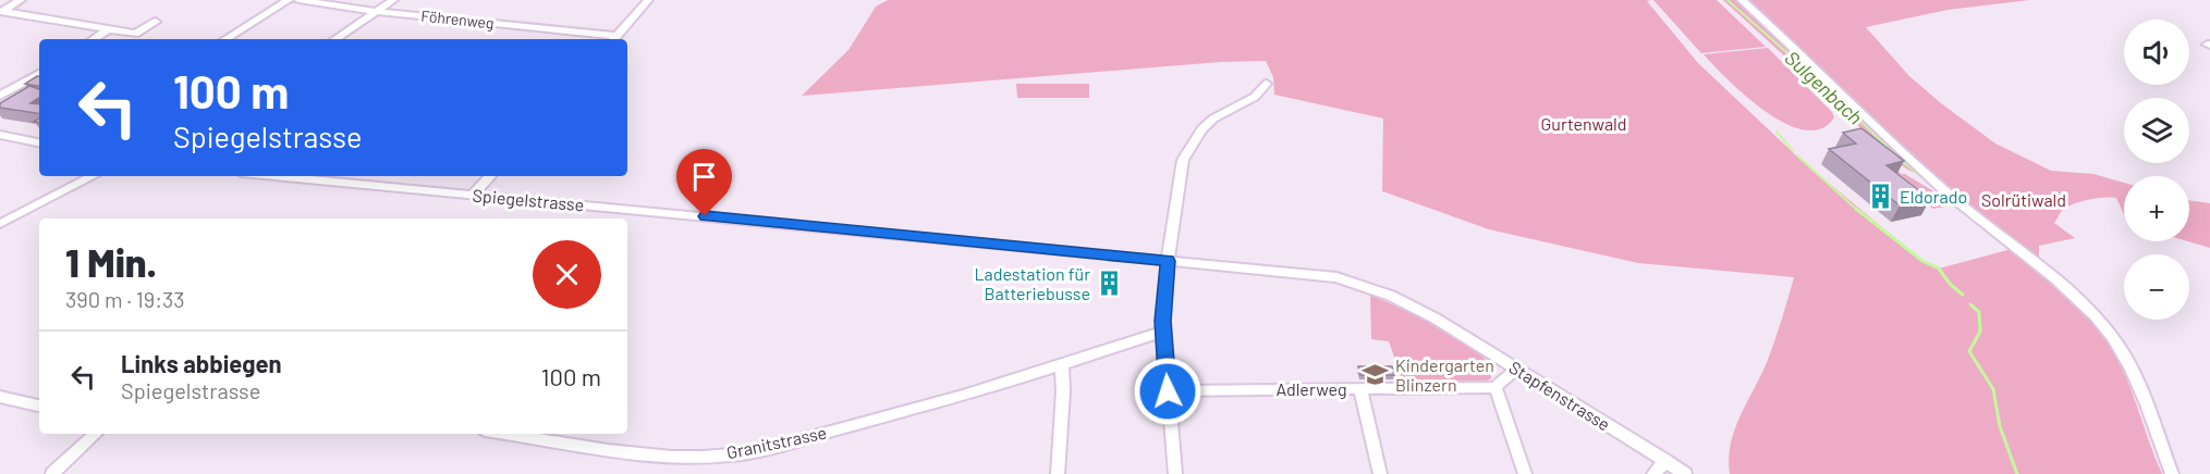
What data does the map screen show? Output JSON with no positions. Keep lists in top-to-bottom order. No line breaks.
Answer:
{"streets":{"street":["Föhrenweg","Spiegelstrasse","Adlerweg","Stapfenstrasse","Granitstrasse"]},"crossings":[["Spiegelstrasse","Stapfenstrasse"]],"water":["Sulgenbach"],"parks":["Gurtenwald","Solrütiwald"],"places":{"building":["Eldorado","Ladestation für Batteriebusse"],"school or university":["Kindergarten Blinzern"]},"page":{"map_buttons":["+","−"],"turn":["100 m","Spiegelstrasse"],"heading":["1 Min.","390 m · 19:33"],"list":[{"name":"Links abbiegen","note":"Spiegelstrasse","value":"100 m"}]}}
